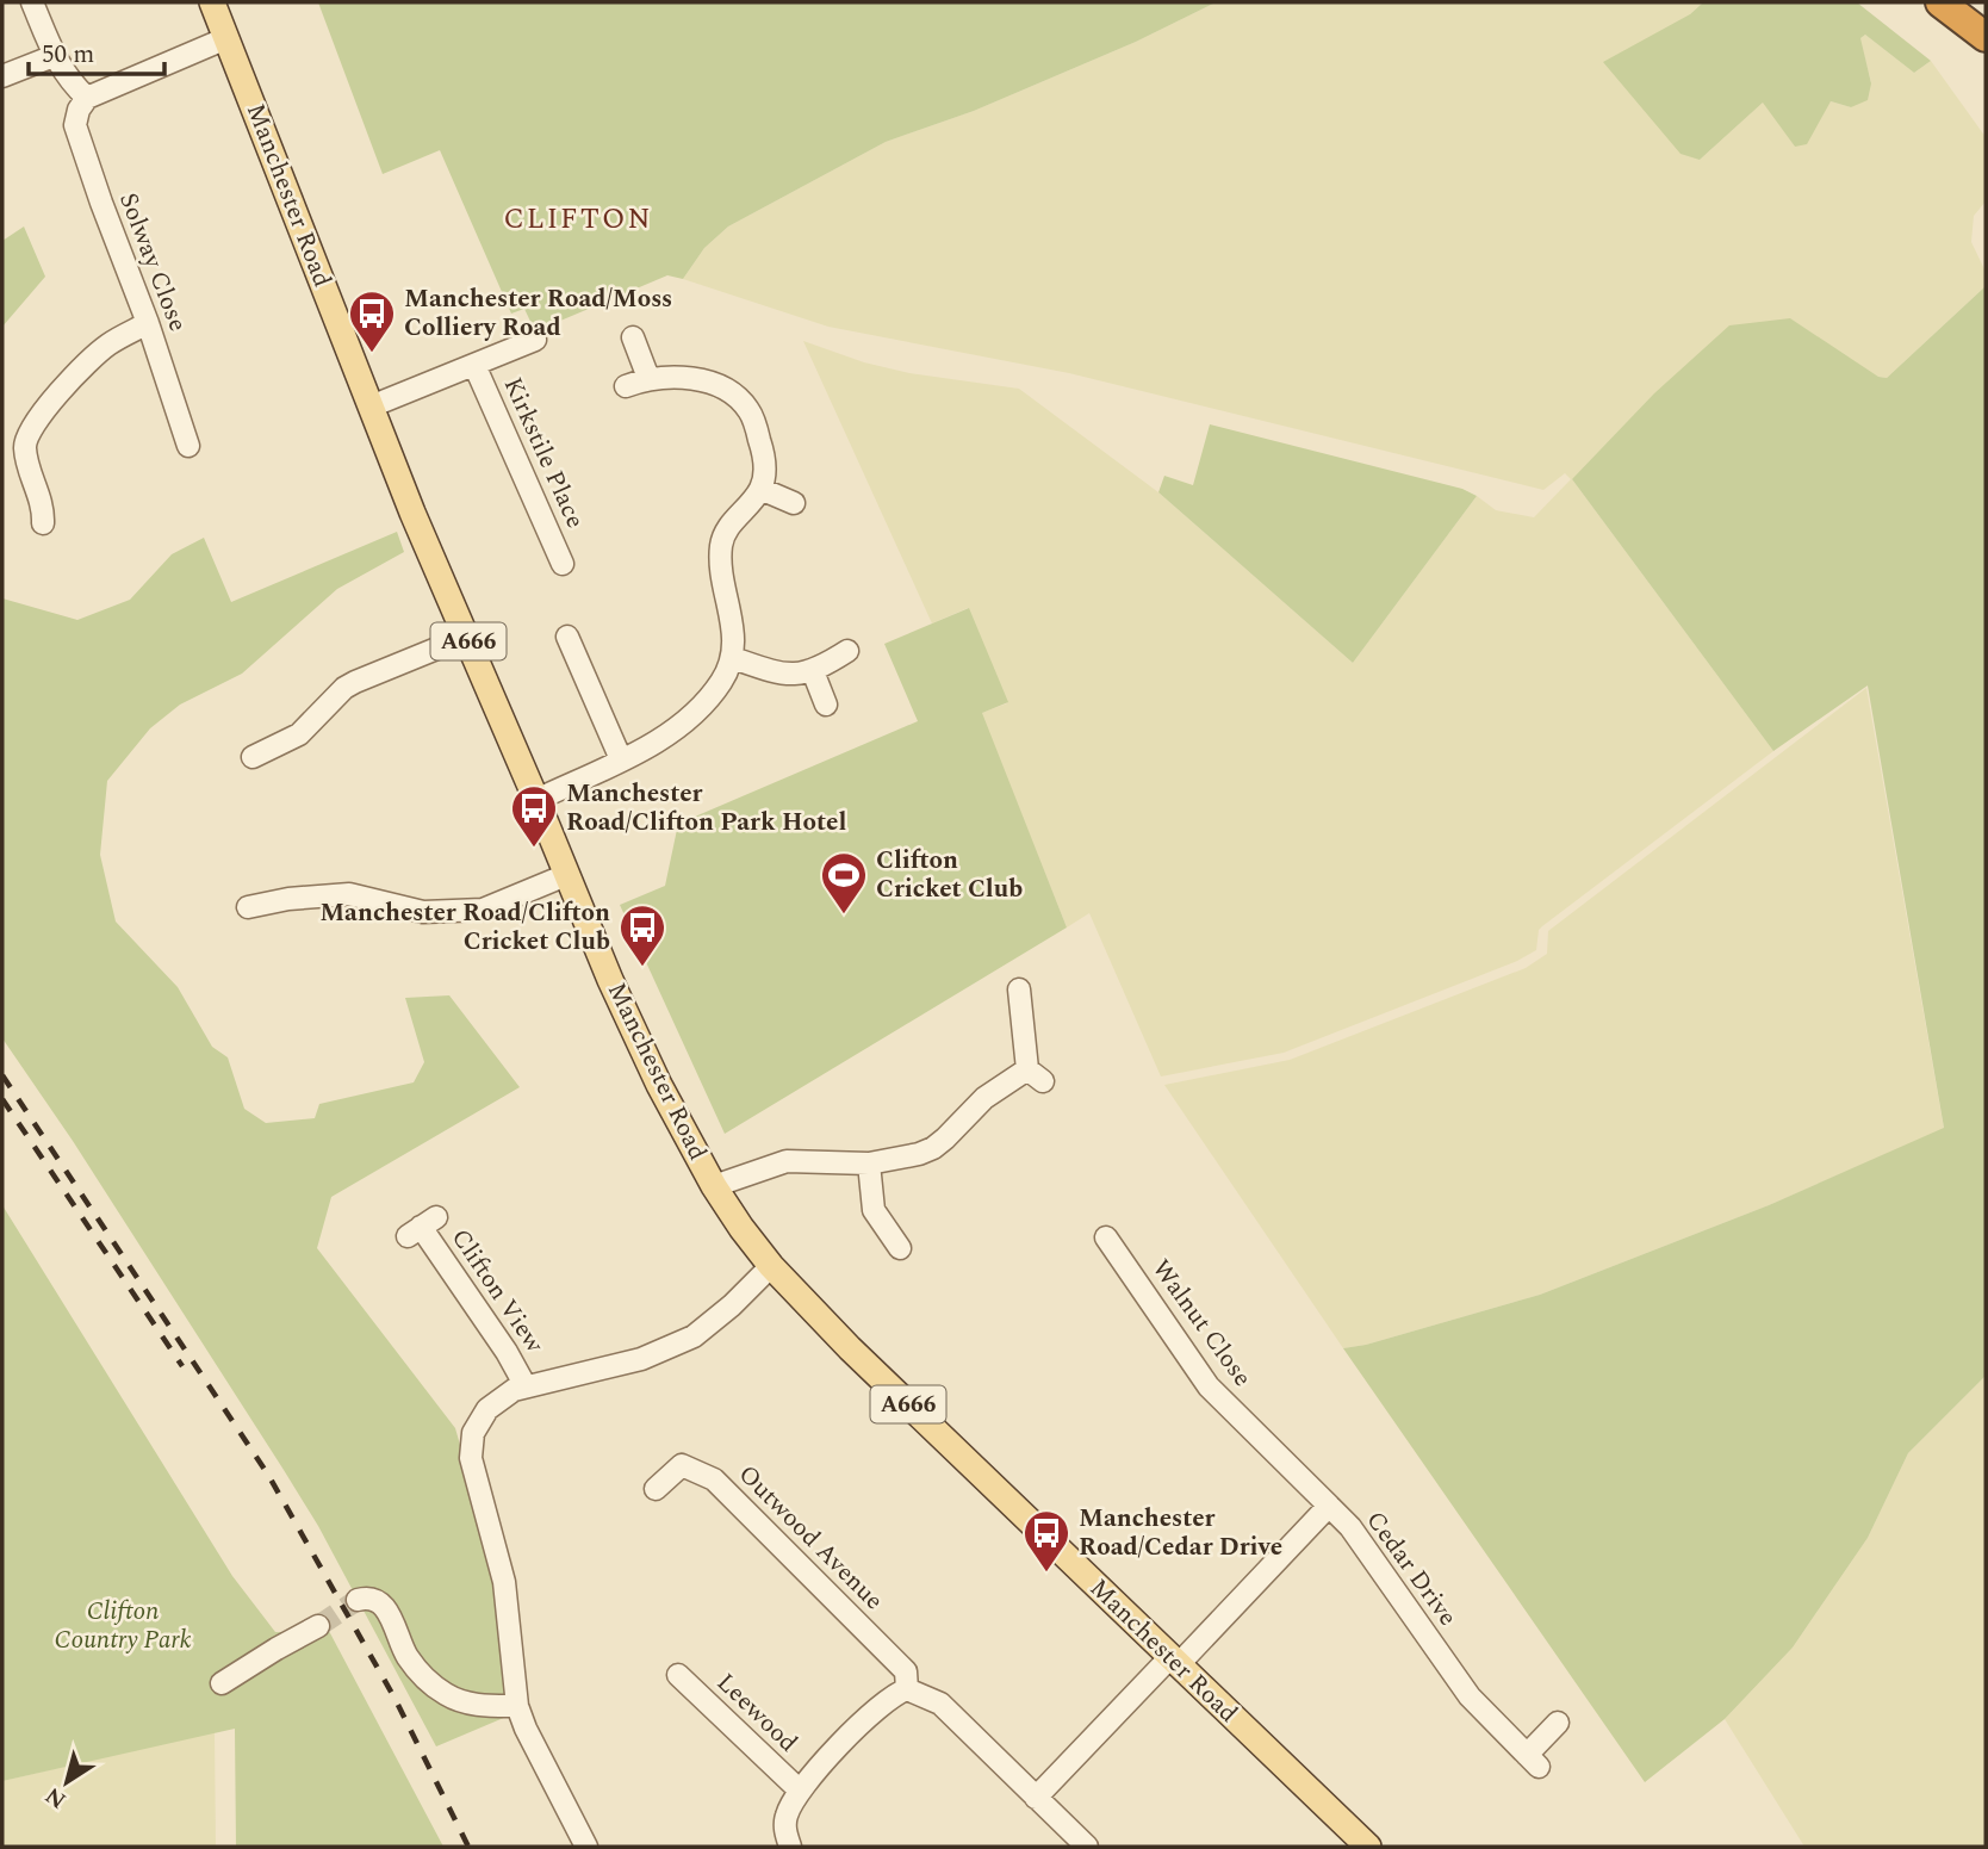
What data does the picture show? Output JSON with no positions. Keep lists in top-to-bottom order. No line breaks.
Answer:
{"streets":{"main road":["Manchester Road","A666"],"street":["Solway Close","Kirkstile Place","Clifton View","Walnut Close","Outwood Avenue","Cedar Drive","Leewood"]},"crossings":[["Manchester Road","Cedar Drive"],["Walnut Close","Cedar Drive"]],"districts":["CLIFTON"],"parks":["Clifton Country Park"],"places":{"bus stop":["Manchester Road/Moss Colliery Road","Manchester Road/Clifton Park Hotel","Manchester Road/Clifton Cricket Club","Manchester Road/Cedar Drive"],"sports":["Clifton Cricket Club"]},"scale_bar":"50 m","north":"bottom left"}
